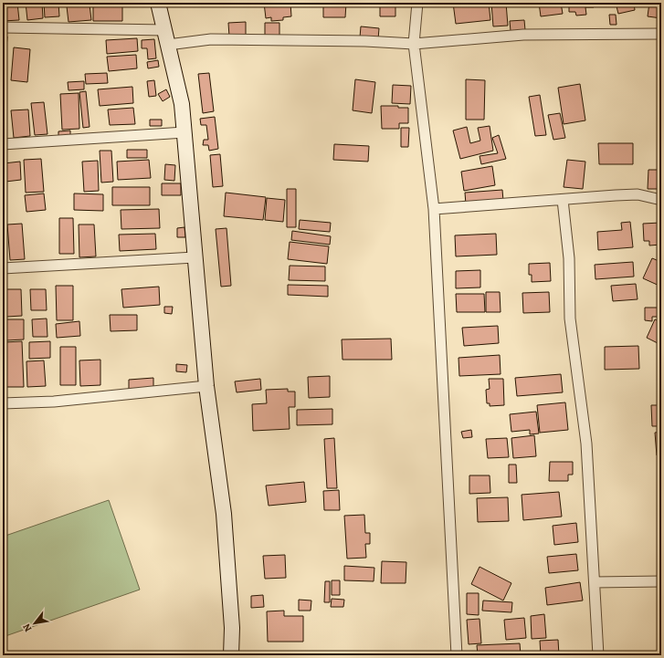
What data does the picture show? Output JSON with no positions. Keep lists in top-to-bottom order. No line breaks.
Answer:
{"north":"bottom left"}
